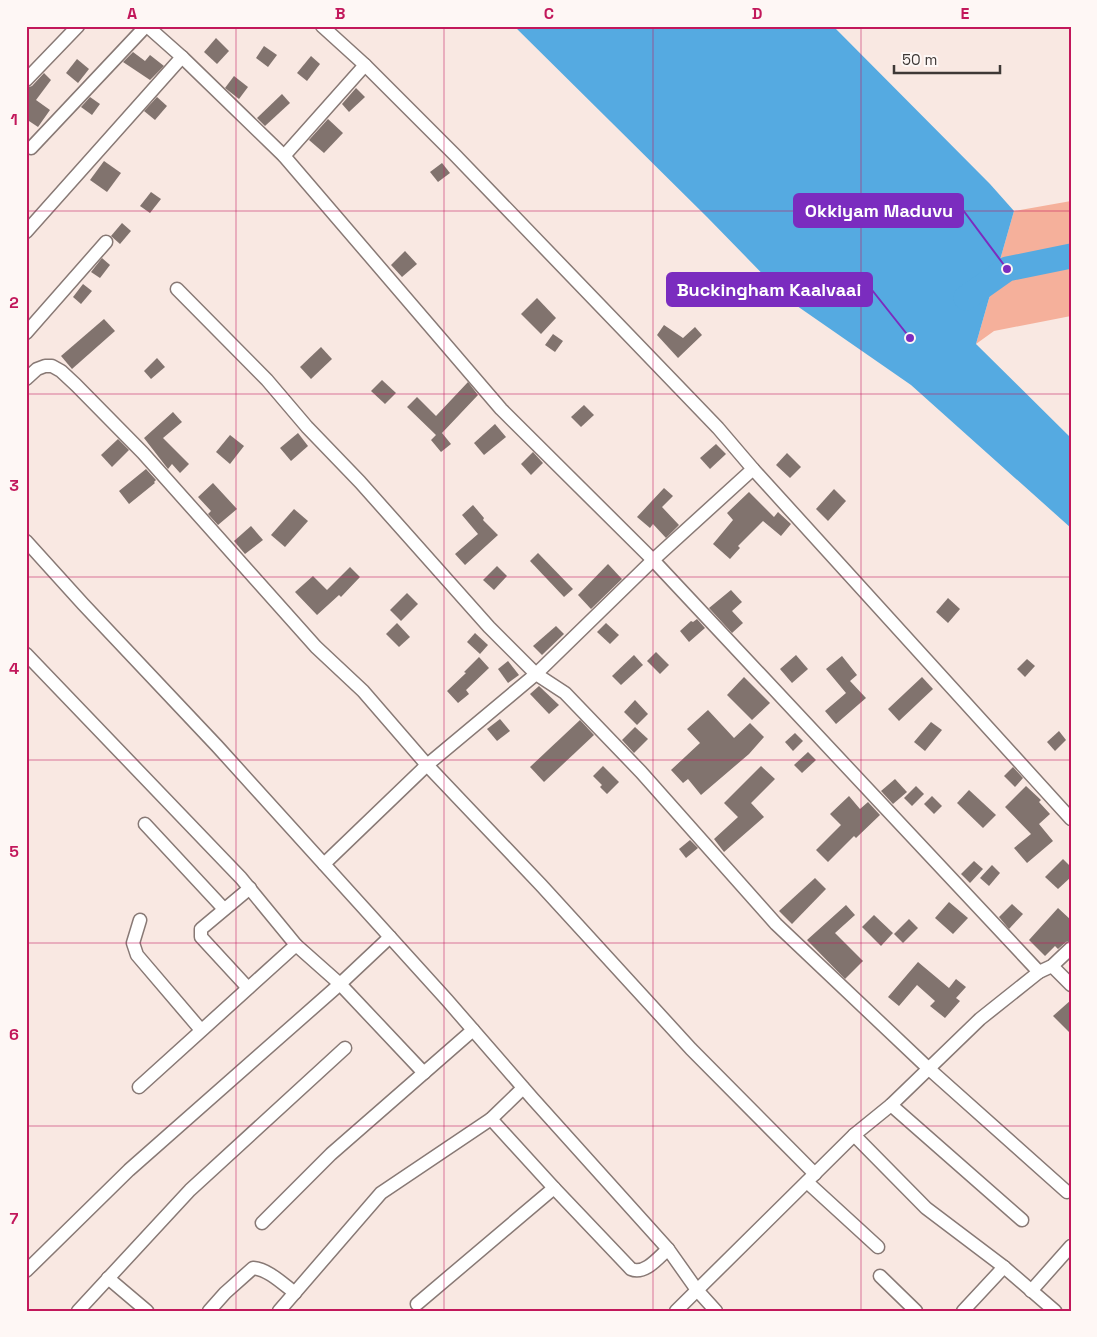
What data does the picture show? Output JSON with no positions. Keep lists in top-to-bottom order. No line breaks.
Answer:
{"places":["Okkiyam Maduvu","Buckingham Kaalvaai"],"scale_bar":"50 m","grid":{"columns":["A","B","C","D","E"],"rows":["1","2","3","4","5","6","7"]}}
